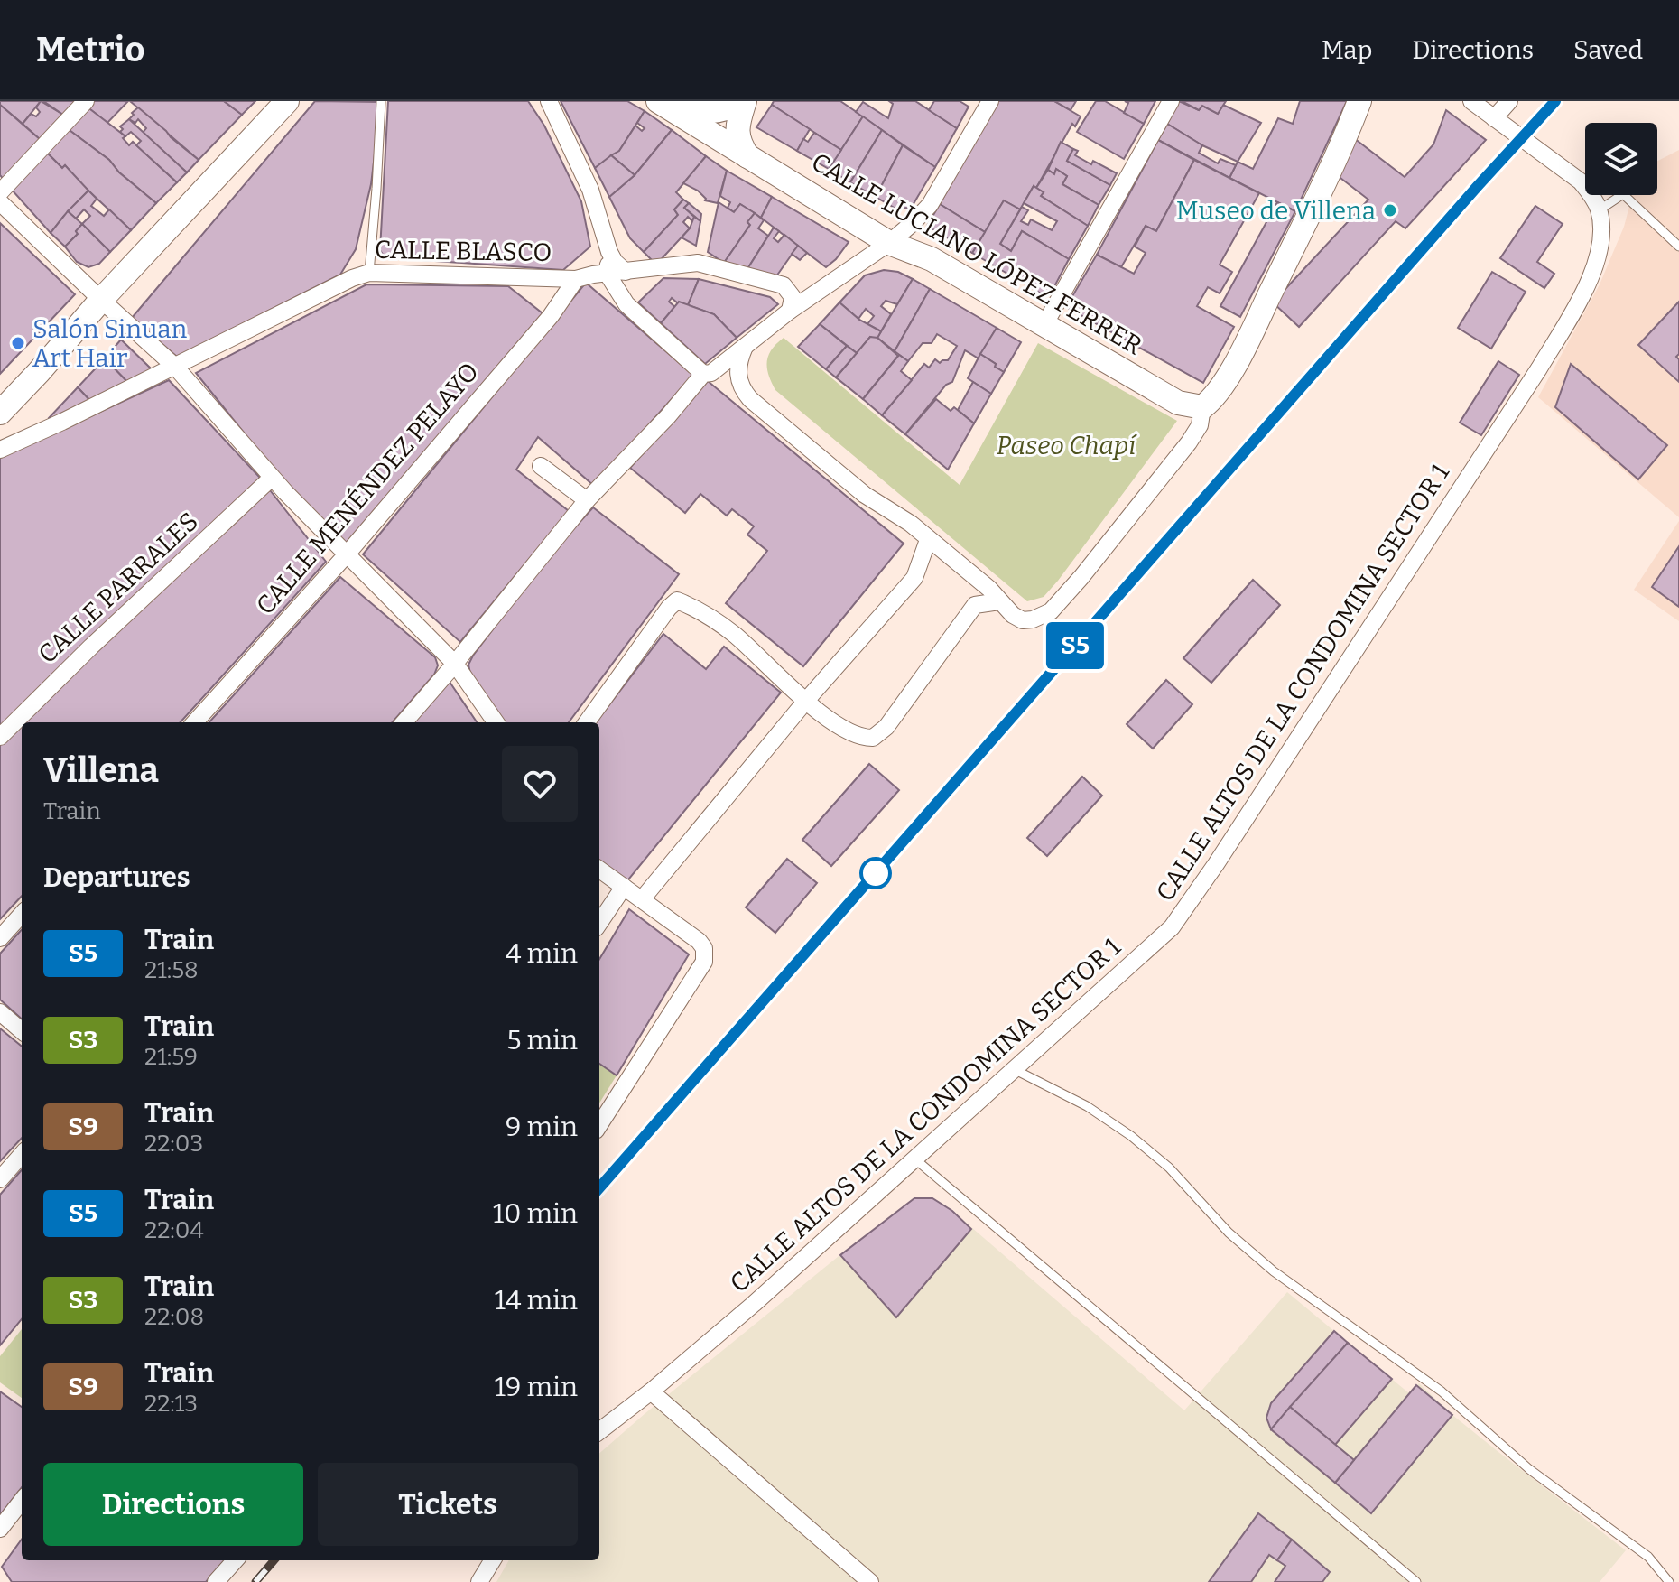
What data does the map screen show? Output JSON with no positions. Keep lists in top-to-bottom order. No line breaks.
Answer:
{"streets":{"street":["CALLE BLASCO","CALLE LUCIANO LÓPEZ FERRER","CALLE MENÉNDEZ PELAYO","CALLE PARRALES","CALLE ALTOS DE LA CONDOMINA SECTOR 1"]},"crossings":[["CALLE BLASCO","CALLE MENÉNDEZ PELAYO"]],"parks":["Paseo Chapí"],"places":["Museo de Villena","Salón Sinuan Art Hair"],"page":{"header":"Metrio","nav":["Map","Directions","Saved"],"on_map":"S5","heading":[["Villena","Train"],"Departures"],"list":[{"mark":"S5","name":"Train","note":"21:58","value":"4 min"},{"mark":"S3","name":"Train","note":"21:59","value":"5 min"},{"mark":"S9","name":"Train","note":"22:03","value":"9 min"},{"mark":"S5","name":"Train","note":"22:04","value":"10 min"},{"mark":"S3","name":"Train","note":"22:08","value":"14 min"},{"mark":"S9","name":"Train","note":"22:13","value":"19 min"}],"buttons":["Directions","Tickets"]}}
